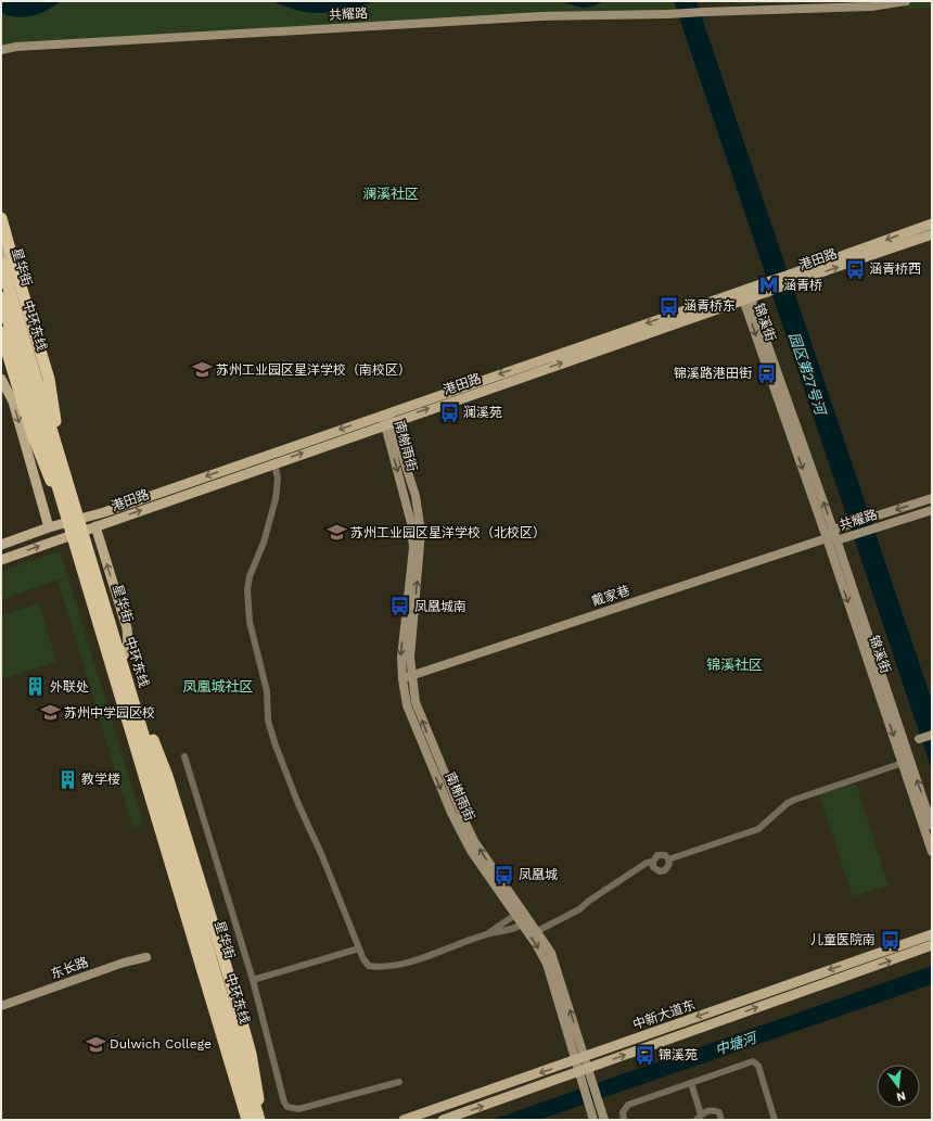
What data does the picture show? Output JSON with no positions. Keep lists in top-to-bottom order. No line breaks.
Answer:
{"streets":{"highway":["中环东线"],"main road":["共耀路","港田路","星华街","锦溪街","南榭雨街","戴家巷","东长路","中新大道东"]},"crossings":[["共耀路","锦溪街"],["共耀路","戴家巷"],["港田路","星华街"],["港田路","锦溪街"],["港田路","南榭雨街"],["锦溪街","戴家巷"],["南榭雨街","戴家巷"],["南榭雨街","中新大道东"]],"districts":["澜溪社区","锦溪社区","凤凰城社区"],"water":["园区第27号河","中塘河"],"places":{"bus stop":["涵青桥西","涵青桥东","锦溪路港田街","澜溪苑","凤凰城南","凤凰城","儿童医院南","锦溪苑"],"metro station":["涵青桥"],"school or university":["苏州工业园区星洋学校（南校区）","苏州工业园区星洋学校（北校区）","苏州中学园区校","Dulwich College"],"building":["外联处","教学楼"]},"north":"bottom"}
